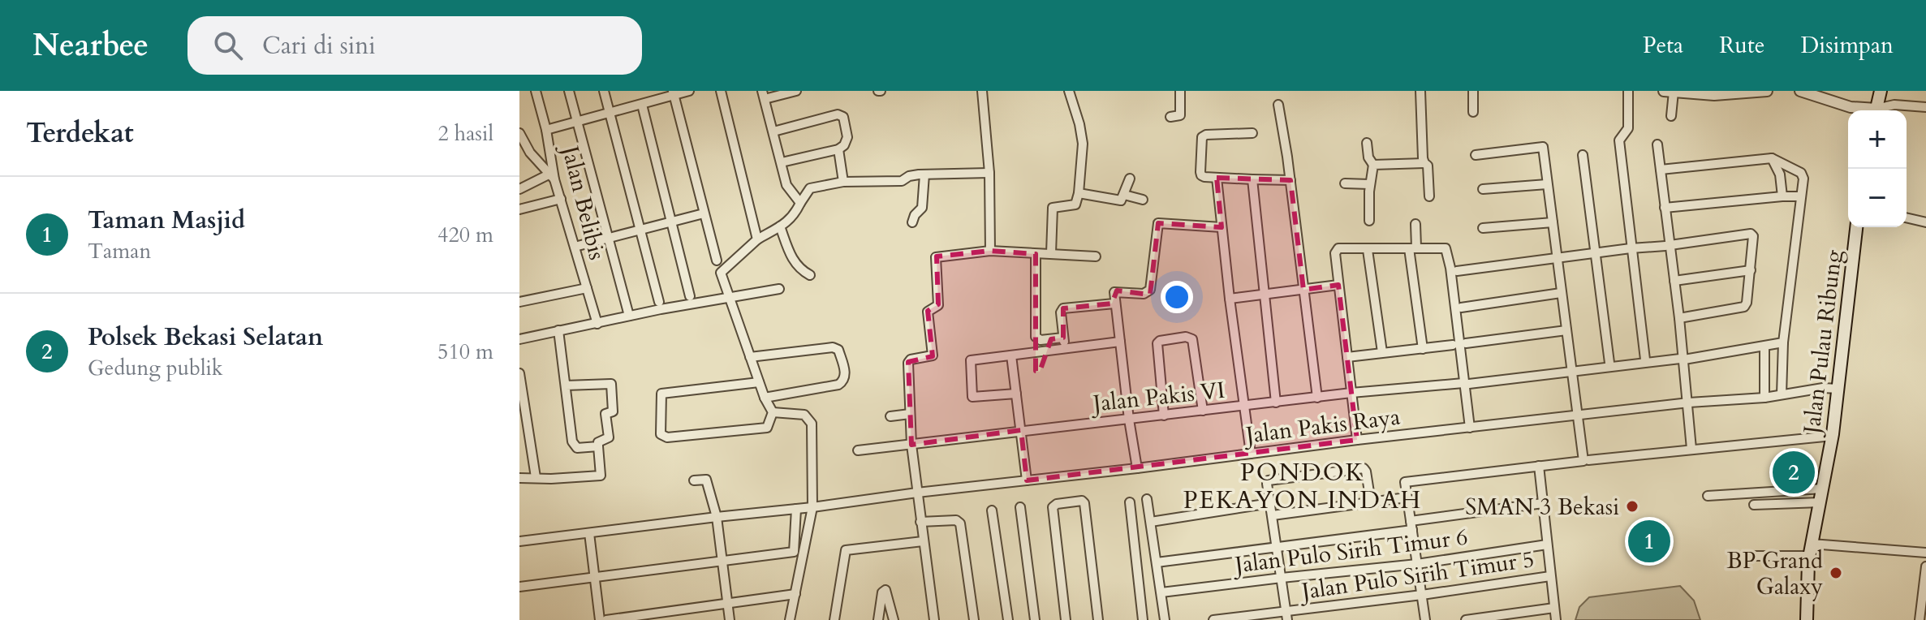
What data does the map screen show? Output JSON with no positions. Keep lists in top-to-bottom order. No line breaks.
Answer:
{"streets":{"main road":["Jalan Pulau Ribung"],"street":["Jalan Belibis","Jalan Pakis VI","Jalan Pakis Raya","Jalan Pulo Sirih Timur 6","Jalan Pulo Sirih Timur 5"]},"crossings":[["Jalan Pulau Ribung","Jalan Pakis Raya"]],"districts":["PONDOK PEKAYON INDAH"],"places":["SMAN 3 Bekasi","BP Grand Galaxy"],"page":{"header":"Nearbee","search":"Cari di sini","nav":["Peta","Rute","Disimpan"],"heading":["Terdekat","2 hasil"],"map_buttons":["+","−"],"list":[{"mark":"1","name":"Taman Masjid","note":"Taman","value":"420 m"},{"mark":"2","name":"Polsek Bekasi Selatan","note":"Gedung publik","value":"510 m"}],"pins":["2","1"]}}
